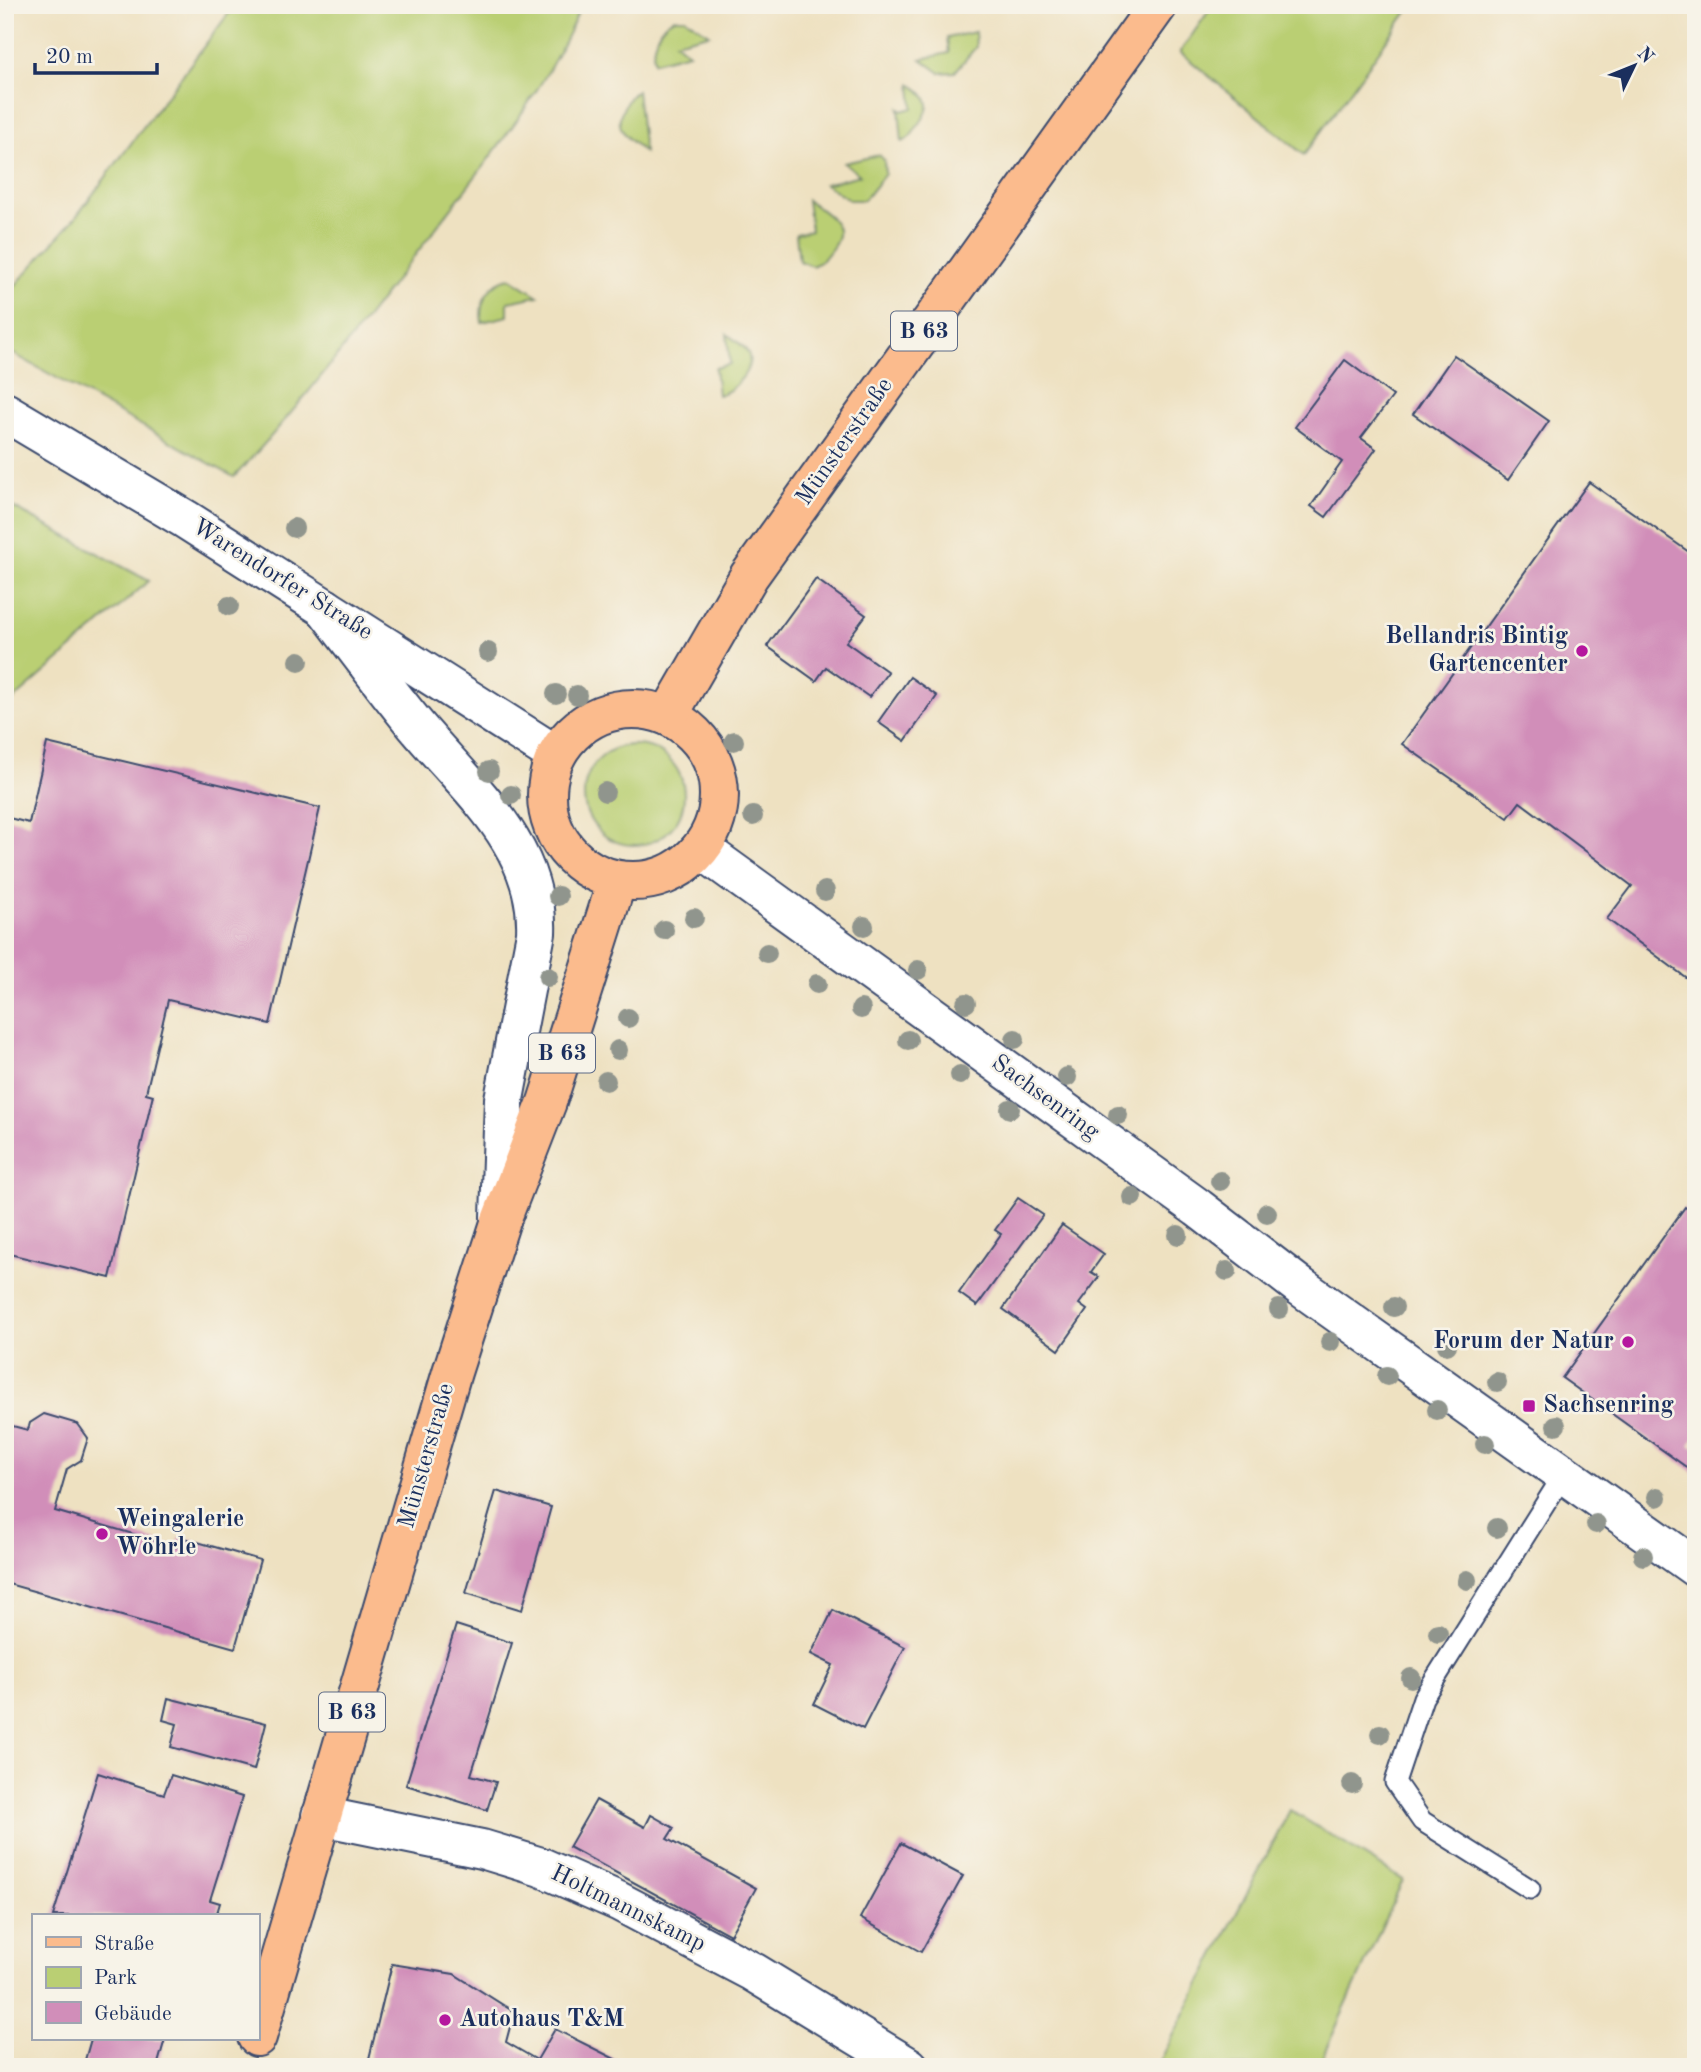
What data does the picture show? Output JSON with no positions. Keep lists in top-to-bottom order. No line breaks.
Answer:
{"streets":{"main road":["B 63","Münsterstraße"],"street":["Warendorfer Straße","Sachsenring","Holtmannskamp"]},"crossings":[["Münsterstraße","Warendorfer Straße"],["Münsterstraße","Sachsenring"],["Münsterstraße","Holtmannskamp"],["Warendorfer Straße","Sachsenring"]],"places":{"other":["Bellandris Bintig Gartencenter","Forum der Natur","Weingalerie Wöhrle","Autohaus T&M"],"transit":["Sachsenring"]},"legend":["Straße","Park","Gebäude"],"scale_bar":"20 m","north":"top right"}
